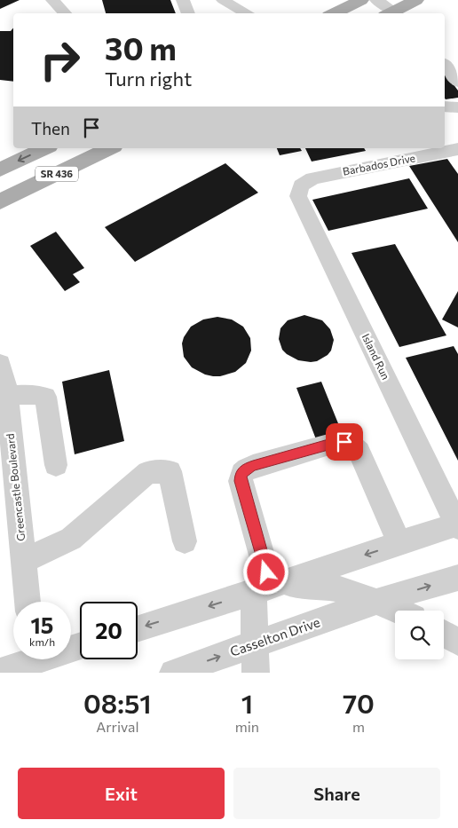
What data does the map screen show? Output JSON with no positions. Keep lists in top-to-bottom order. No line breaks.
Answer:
{"streets":{"main road":["SR 436"],"street":["Barbados Drive","Island Run","Greencastle Boulevard","Casselton Drive"]},"crossings":[["Barbados Drive","Island Run"]],"page":{"turn":["30 m","Turn right"],"then":"Then","speed":"15 km/h","limit":"20","eta":["08:51","Arrival","1","min","70","m"],"buttons":["Exit","Share"]}}
